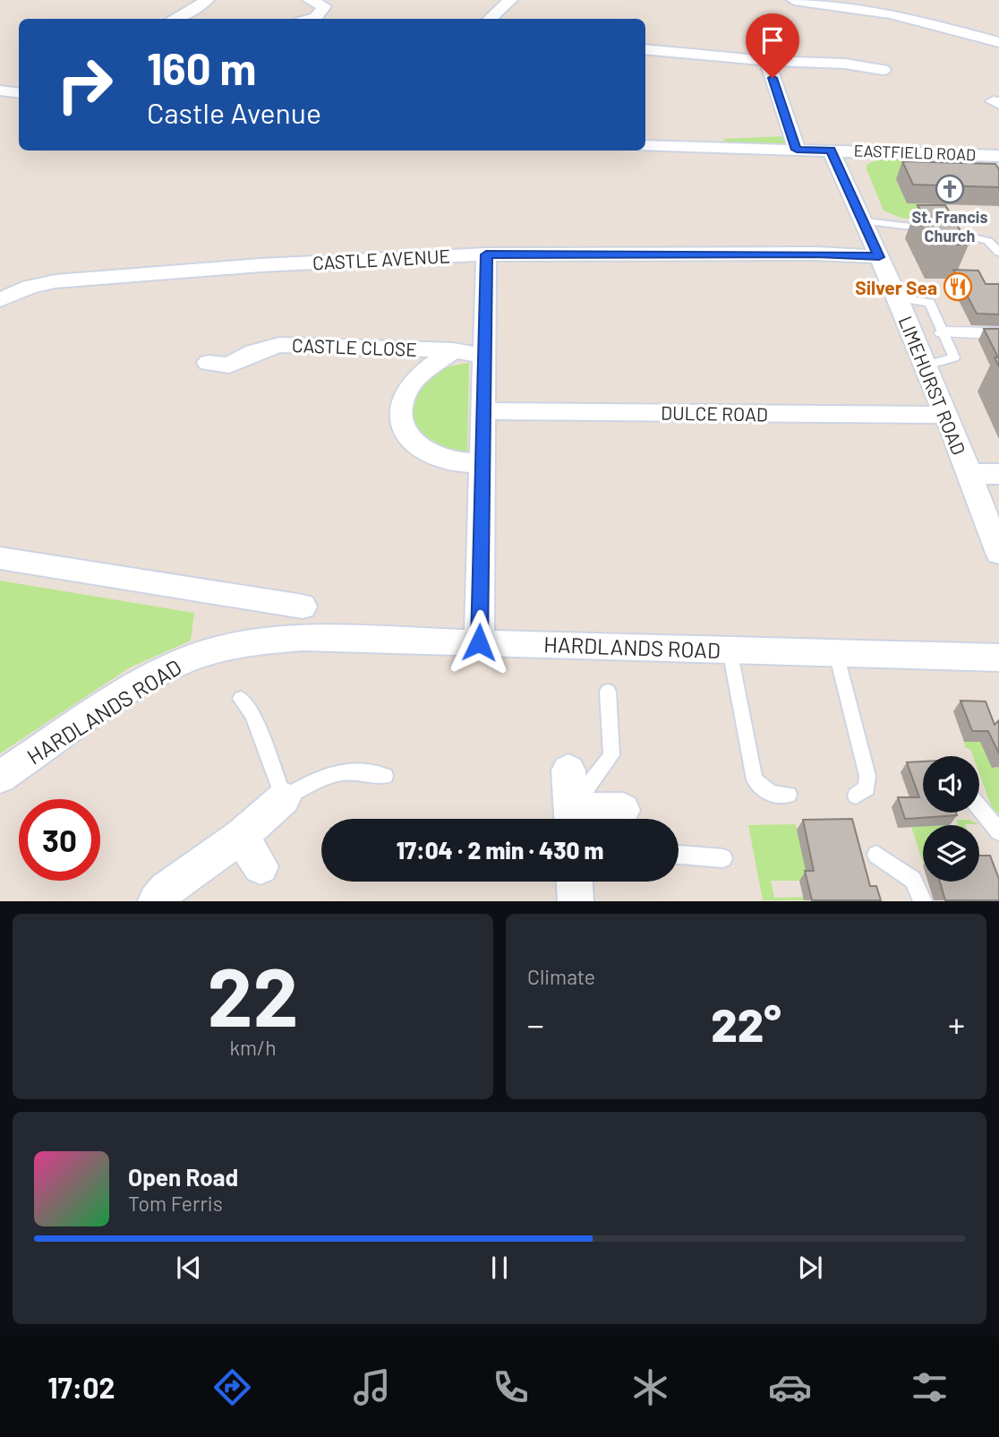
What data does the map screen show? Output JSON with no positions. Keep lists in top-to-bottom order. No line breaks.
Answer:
{"streets":{"street":["EASTFIELD ROAD","CASTLE AVENUE","CASTLE CLOSE","LIMEHURST ROAD","DULCE ROAD","HARDLANDS ROAD"]},"crossings":[["EASTFIELD ROAD","LIMEHURST ROAD"],["CASTLE AVENUE","LIMEHURST ROAD"],["LIMEHURST ROAD","DULCE ROAD"]],"places":{"church":["St. Francis Church"],"restaurant":["Silver Sea"]},"page":{"turn":["160 m","Castle Avenue"],"limit":"30","trip":"17:04 · 2 min · 430 m","tile":[["22","km/h"],"Climate"],"heat":["−","22°","+"],"song":["Open Road","Tom Ferris"],"tabs":"17:02"}}
